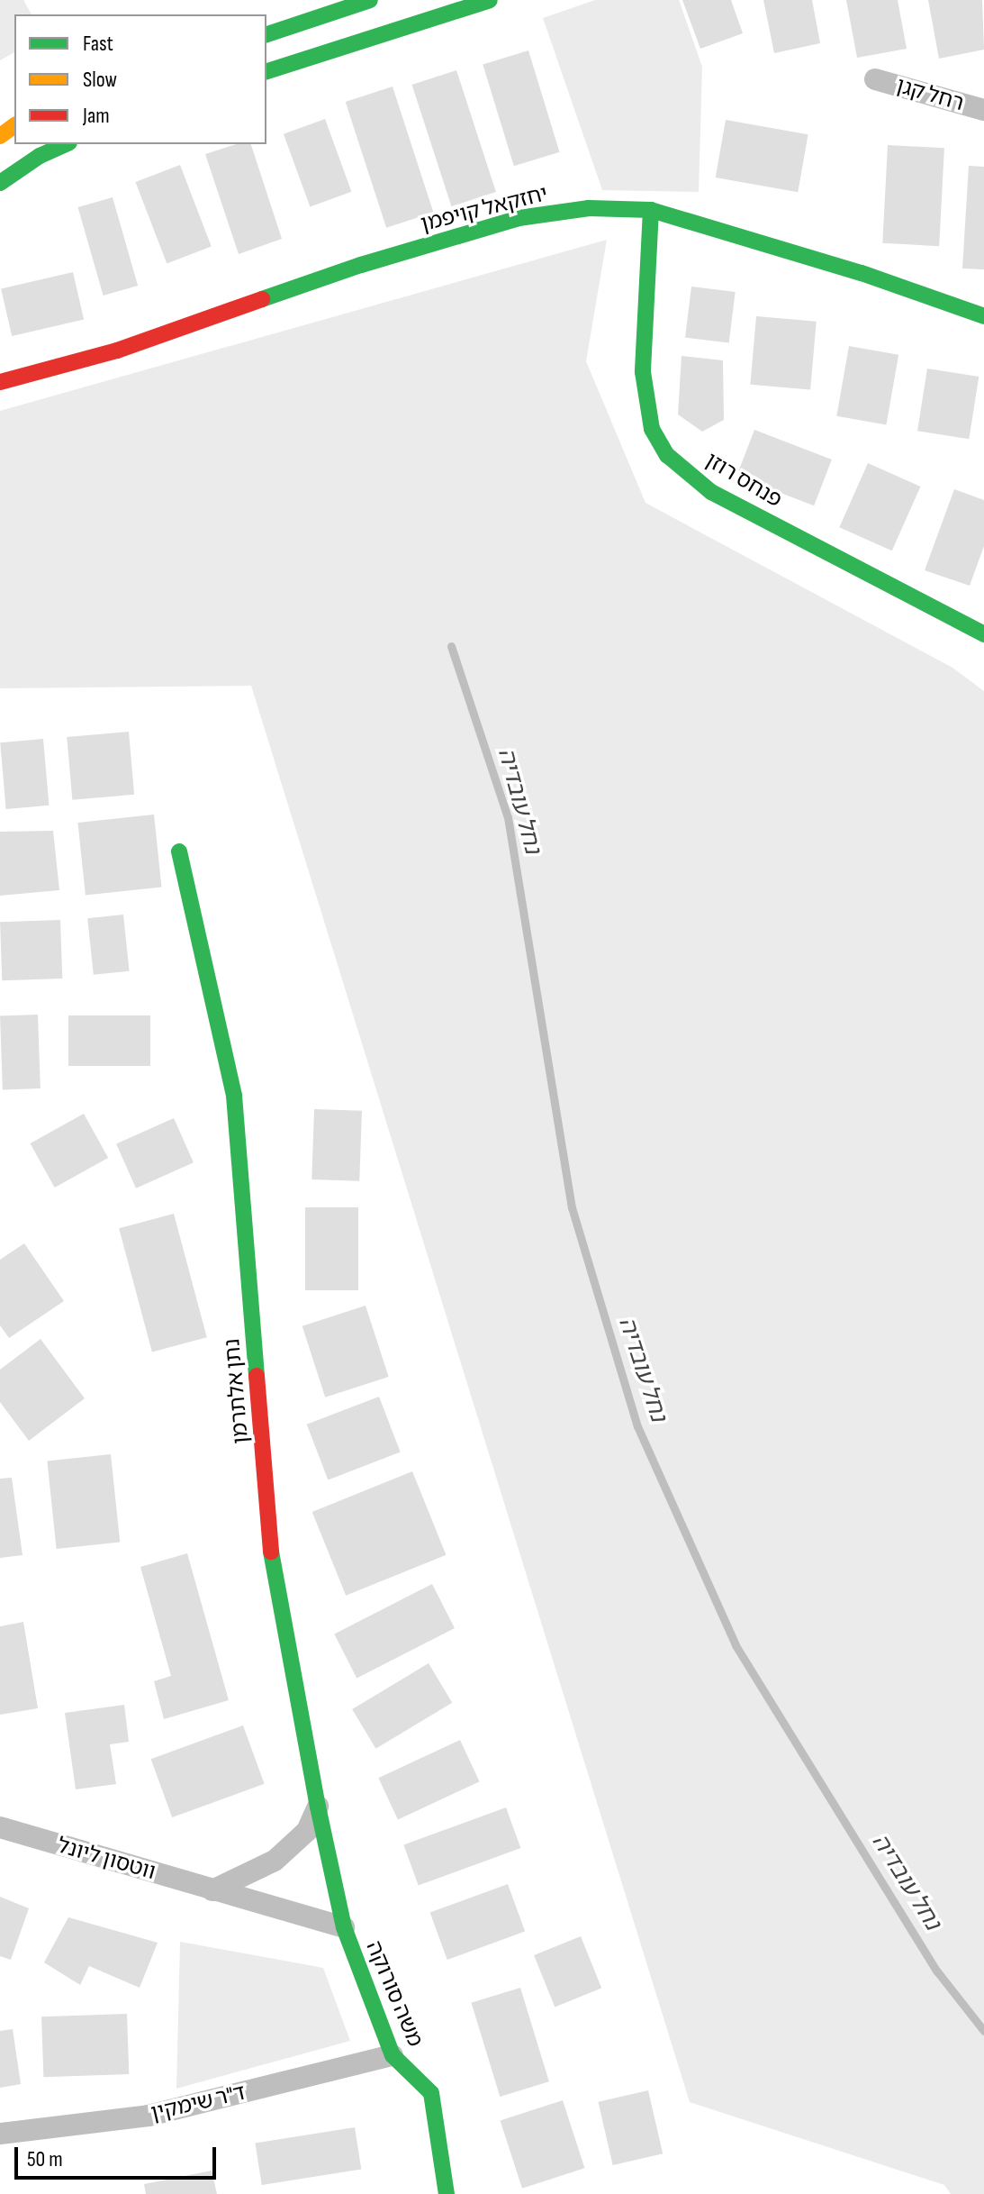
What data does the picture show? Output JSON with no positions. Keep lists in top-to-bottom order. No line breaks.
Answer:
{"streets":{"street":["רחל קגן","יחזקאל קויפמן","פנחס רוזן","נתן אלתרמן","ווטסון ליונל","משה סורוקה","ד\"ר שימקין"]},"crossings":[["יחזקאל קויפמן","פנחס רוזן"],["נתן אלתרמן","ווטסון ליונל"],["נתן אלתרמן","משה סורוקה"],["ווטסון ליונל","משה סורוקה"],["משה סורוקה","ד\"ר שימקין"]],"water":["נחל עובדיה"],"legend":["Fast","Slow","Jam"],"scale_bar":"50 m"}
